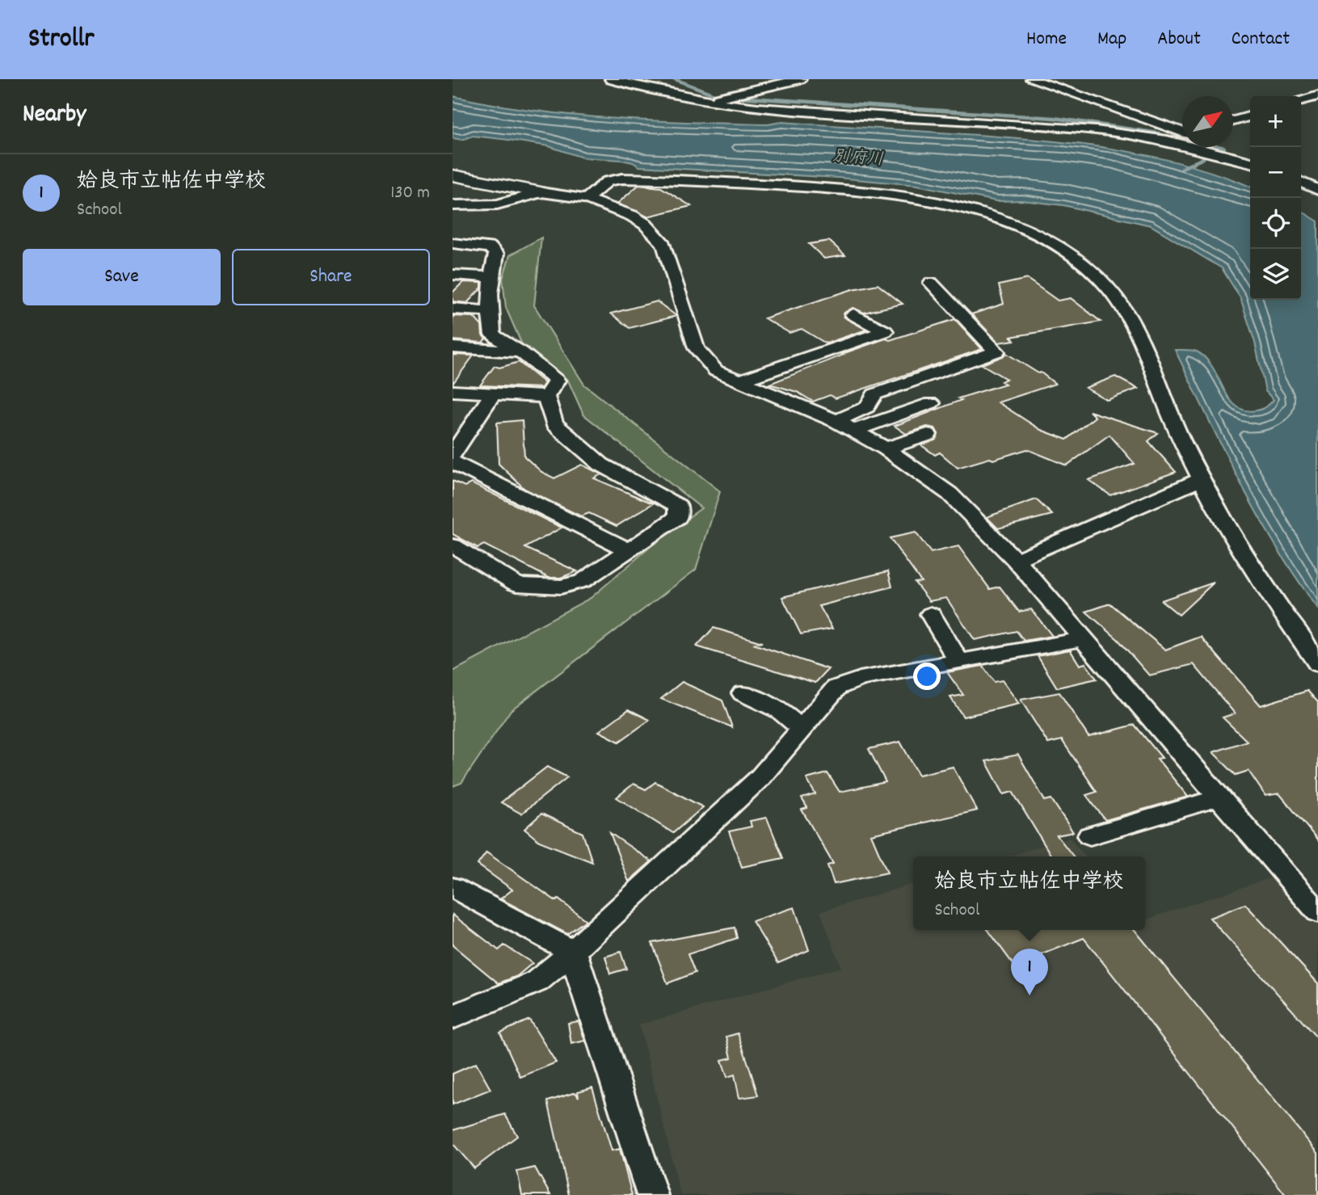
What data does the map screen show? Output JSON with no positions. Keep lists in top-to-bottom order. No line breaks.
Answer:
{"water":["別府川"],"north":"top right","page":{"header":"Strollr","nav":["Home","Map","About","Contact"],"heading":"Nearby","map_buttons":["+","−"],"list":[{"mark":"1","name":"姶良市立帖佐中学校","note":"School","value":"130 m"}],"buttons":["Save","Share"],"popup":["姶良市立帖佐中学校","School"],"pins":"1"}}
